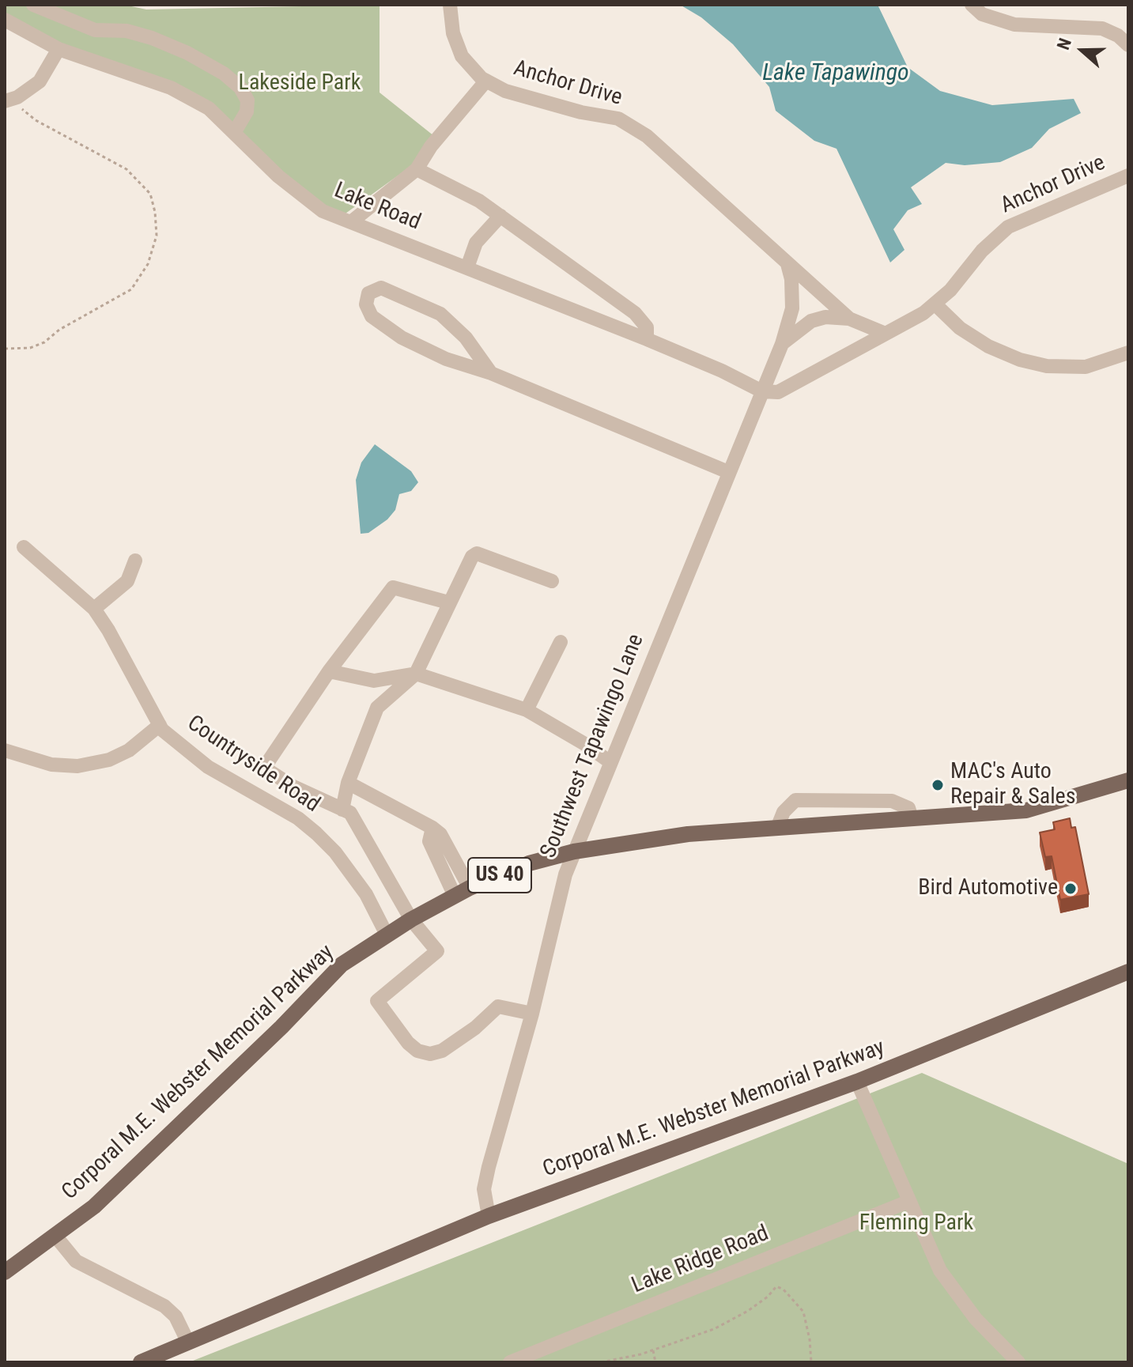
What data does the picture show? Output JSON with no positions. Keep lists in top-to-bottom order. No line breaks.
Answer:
{"streets":{"main road":["US 40","Corporal M.E. Webster Memorial Parkway"],"street":["Anchor Drive","Lake Road","Southwest Tapawingo Lane","Countryside Road","Lake Ridge Road"]},"crossings":[["Anchor Drive","Southwest Tapawingo Lane"],["Lake Road","Southwest Tapawingo Lane"],["Southwest Tapawingo Lane","Corporal M.E. Webster Memorial Parkway"],["Countryside Road","Corporal M.E. Webster Memorial Parkway"]],"water":["Lake Tapawingo"],"parks":["Lakeside Park","Fleming Park"],"places":["MAC's Auto Repair & Sales","Bird Automotive"],"north":"left"}
